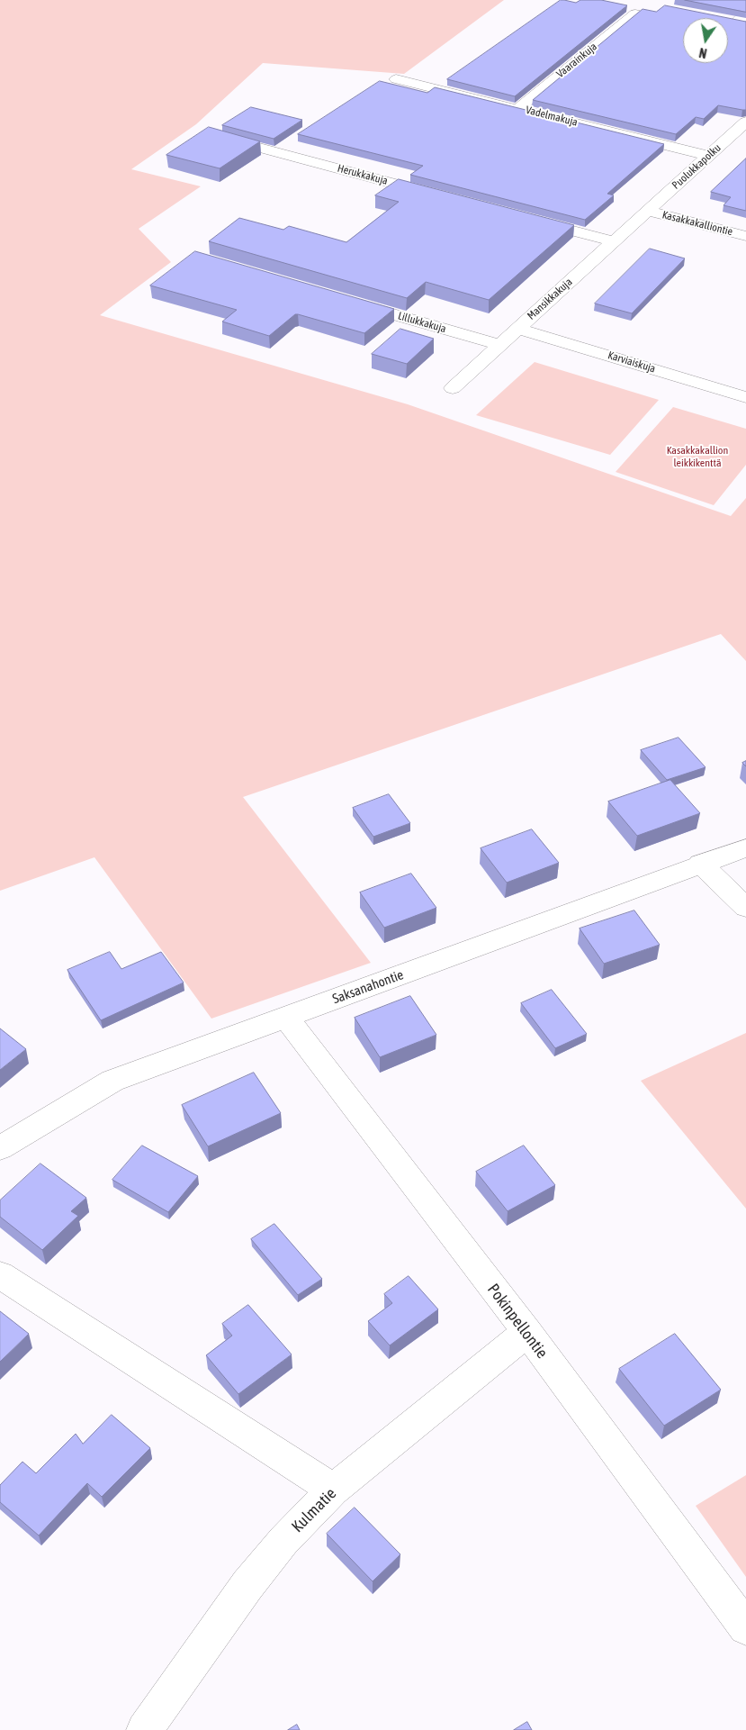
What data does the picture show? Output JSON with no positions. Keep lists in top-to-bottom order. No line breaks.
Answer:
{"streets":{"street":["Vaarainkuja","Vadelmakuja","Puolukkapolku","Herukkakuja","Kasakkakalliontie","Mansikkakuja","Lillukkakuja","Karviaiskuja","Saksanahontie","Pokinpellontie","Kulmatie"]},"crossings":[["Vaarainkuja","Vadelmakuja"],["Vadelmakuja","Puolukkapolku"],["Puolukkapolku","Kasakkakalliontie"],["Puolukkapolku","Mansikkakuja"],["Kasakkakalliontie","Mansikkakuja"],["Mansikkakuja","Lillukkakuja"],["Mansikkakuja","Karviaiskuja"],["Saksanahontie","Pokinpellontie"],["Pokinpellontie","Kulmatie"]],"parks":["Kasakkakallion leikkikenttä"],"north":"bottom"}
